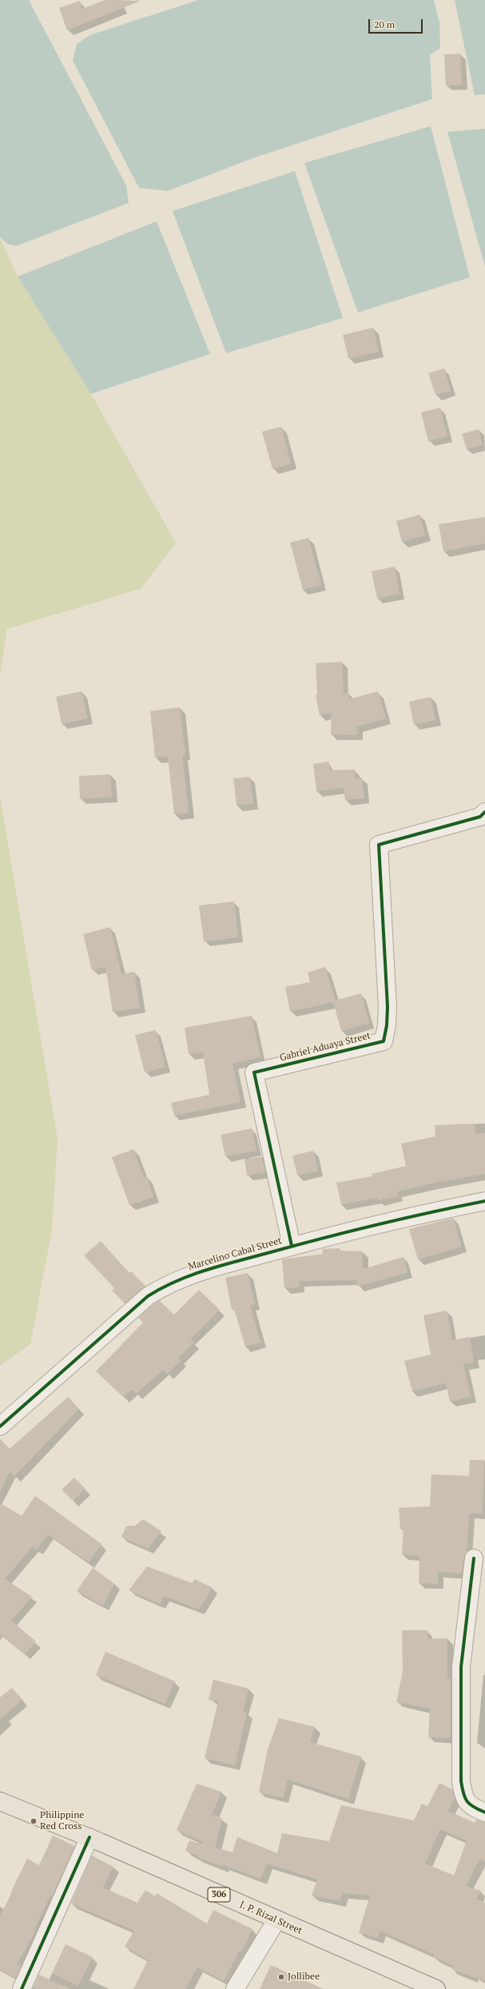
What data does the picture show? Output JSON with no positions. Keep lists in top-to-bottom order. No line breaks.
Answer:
{"streets":{"main road":["306","J. P. Rizal Street"],"street":["Gabriel Aduaya Street","Marcelino Cabal Street"]},"crossings":[["Gabriel Aduaya Street","Marcelino Cabal Street"]],"places":["Philippine Red Cross","Jollibee"],"scale_bar":"20 m"}
